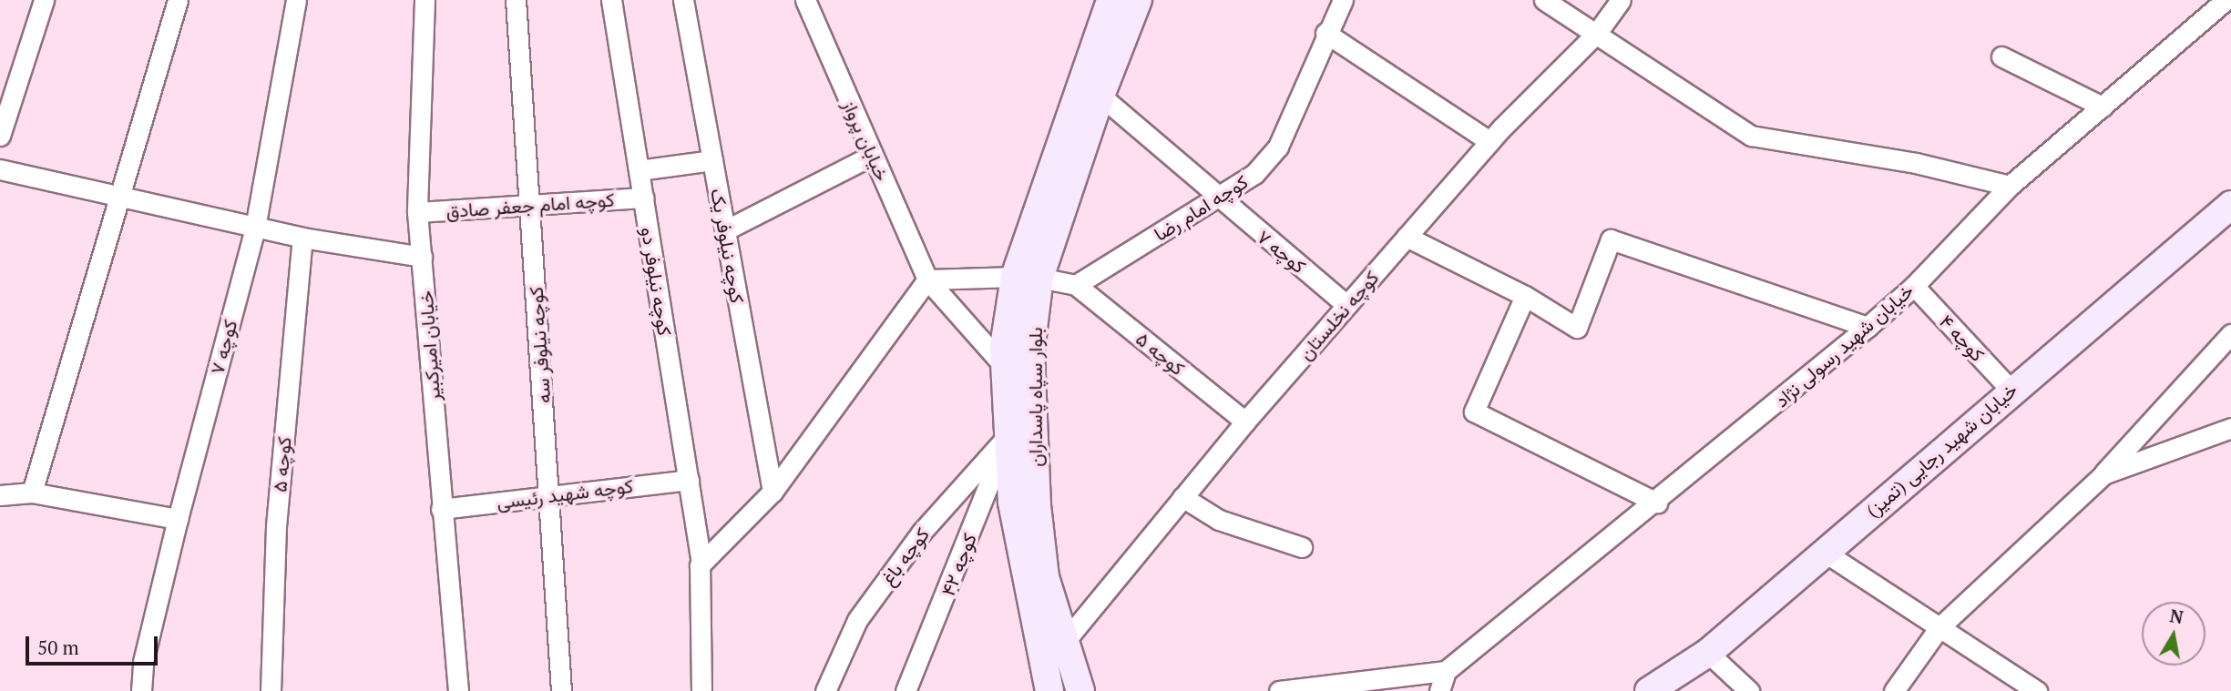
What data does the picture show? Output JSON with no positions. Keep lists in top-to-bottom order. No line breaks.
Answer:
{"streets":{"main road":["بلوار سپاه پاسداران","خیابان شهید رجایی (تمیز)"],"street":["خیابان پرواز","کوچه امام جعفر صادق","کوچه امام رضا","کوچه نیلوفر یک","کوچه ۷","کوچه نیلوفر دو","کوچه نخلستان","کوچه ۴","کوچه نیلوفر سه","خیابان شهید رسولی نژاد","خیابان امیرکبیر","کوچه ۵","کوچه شهید رئیسی","کوچه باغ","کوچه ۴۲"]},"crossings":[["خیابان پرواز","بلوار سپاه پاسداران"],["کوچه امام جعفر صادق","کوچه نیلوفر دو"],["کوچه امام جعفر صادق","کوچه نیلوفر سه"],["کوچه امام جعفر صادق","خیابان امیرکبیر"],["کوچه امام رضا","کوچه ۷"],["کوچه امام رضا","کوچه ۵"],["کوچه ۷","کوچه نخلستان"],["کوچه ۷","بلوار سپاه پاسداران"],["کوچه نیلوفر دو","کوچه شهید رئیسی"],["کوچه نخلستان","کوچه ۵"],["کوچه نخلستان","بلوار سپاه پاسداران"],["کوچه ۴","خیابان شهید رسولی نژاد"],["کوچه ۴","خیابان شهید رجایی (تمیز)"],["کوچه نیلوفر سه","کوچه شهید رئیسی"],["خیابان امیرکبیر","کوچه شهید رئیسی"],["بلوار سپاه پاسداران","کوچه باغ"],["بلوار سپاه پاسداران","کوچه ۴۲"],["کوچه باغ","کوچه ۴۲"]],"scale_bar":"50 m","north":"top"}
